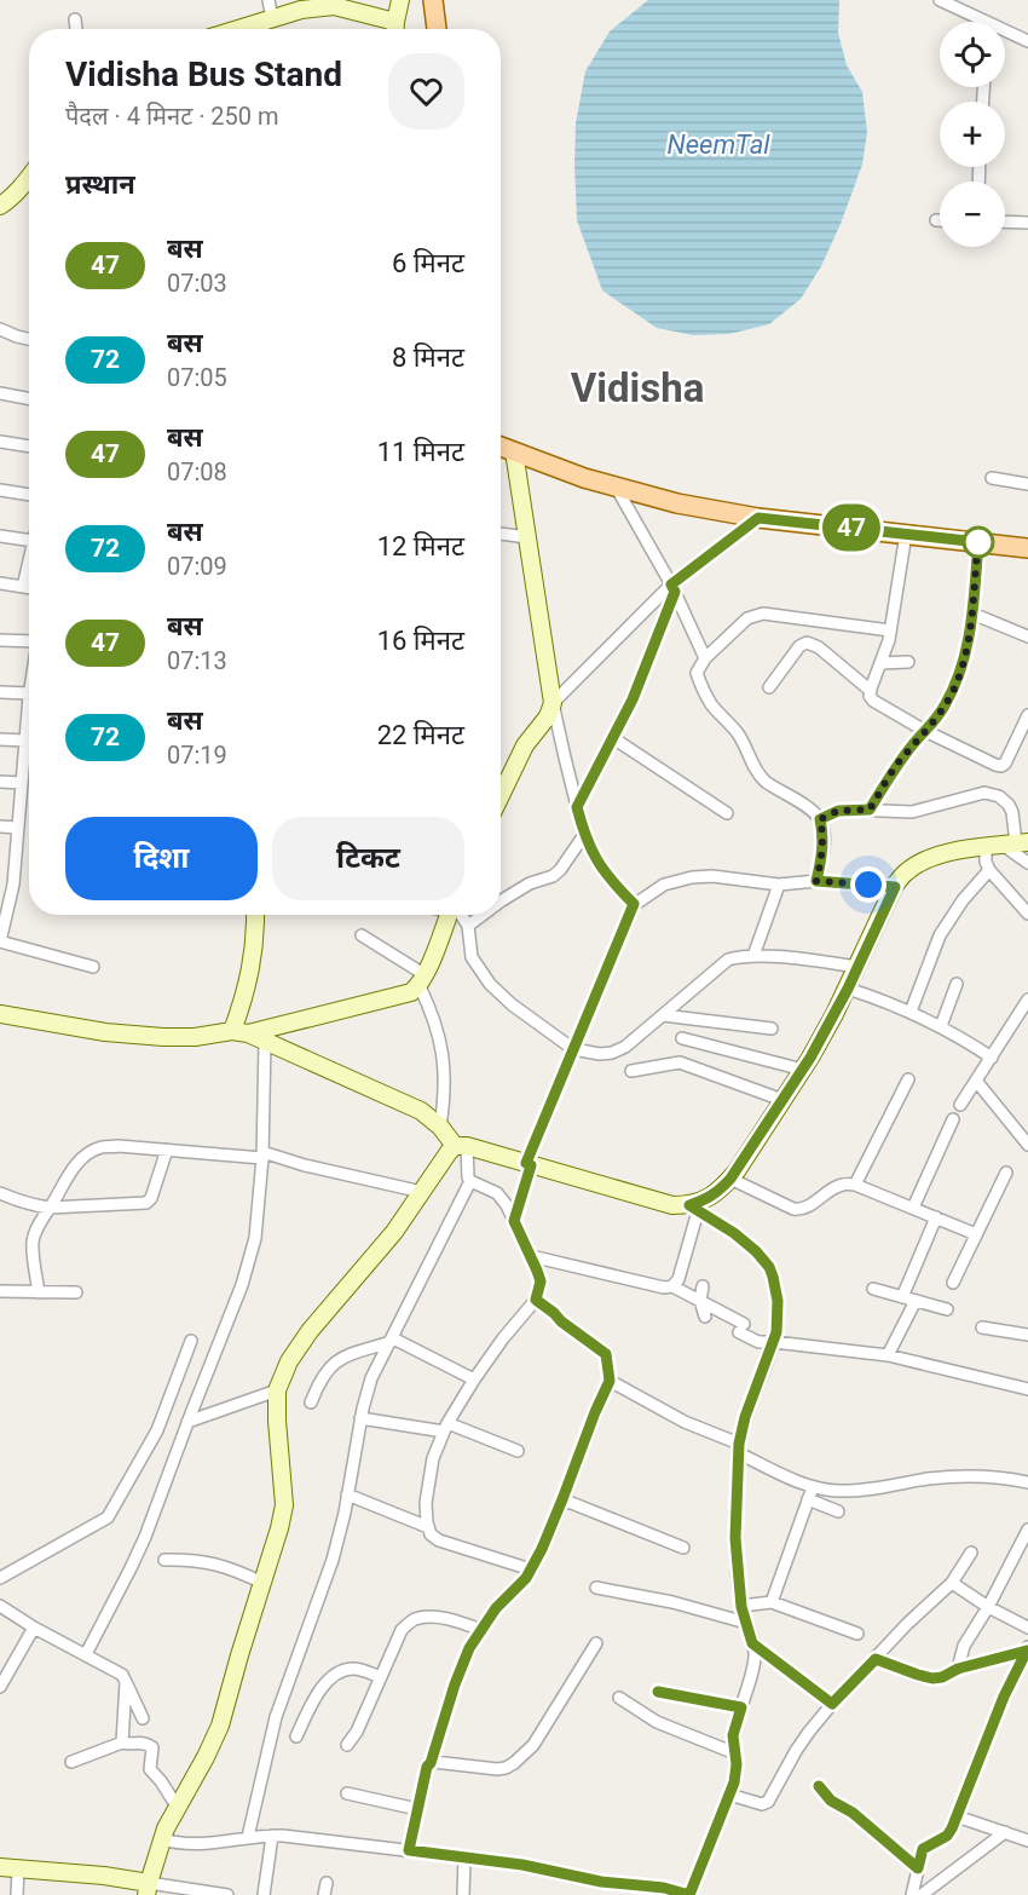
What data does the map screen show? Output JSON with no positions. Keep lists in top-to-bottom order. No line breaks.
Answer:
{"districts":["Vidisha"],"water":["NeemTal"],"lines":["bus line 47"],"page":{"on_map":"47","map_buttons":["+","−"],"heading":[["Vidisha Bus Stand","पैदल · 4 मिनट · 250 m"],"प्रस्थान"],"list":[{"mark":"47","name":"बस","note":"07:03","value":"6 मिनट"},{"mark":"72","name":"बस","note":"07:05","value":"8 मिनट"},{"mark":"47","name":"बस","note":"07:08","value":"11 मिनट"},{"mark":"72","name":"बस","note":"07:09","value":"12 मिनट"},{"mark":"47","name":"बस","note":"07:13","value":"16 मिनट"},{"mark":"72","name":"बस","note":"07:19","value":"22 मिनट"}],"buttons":["दिशा","टिकट"]}}
